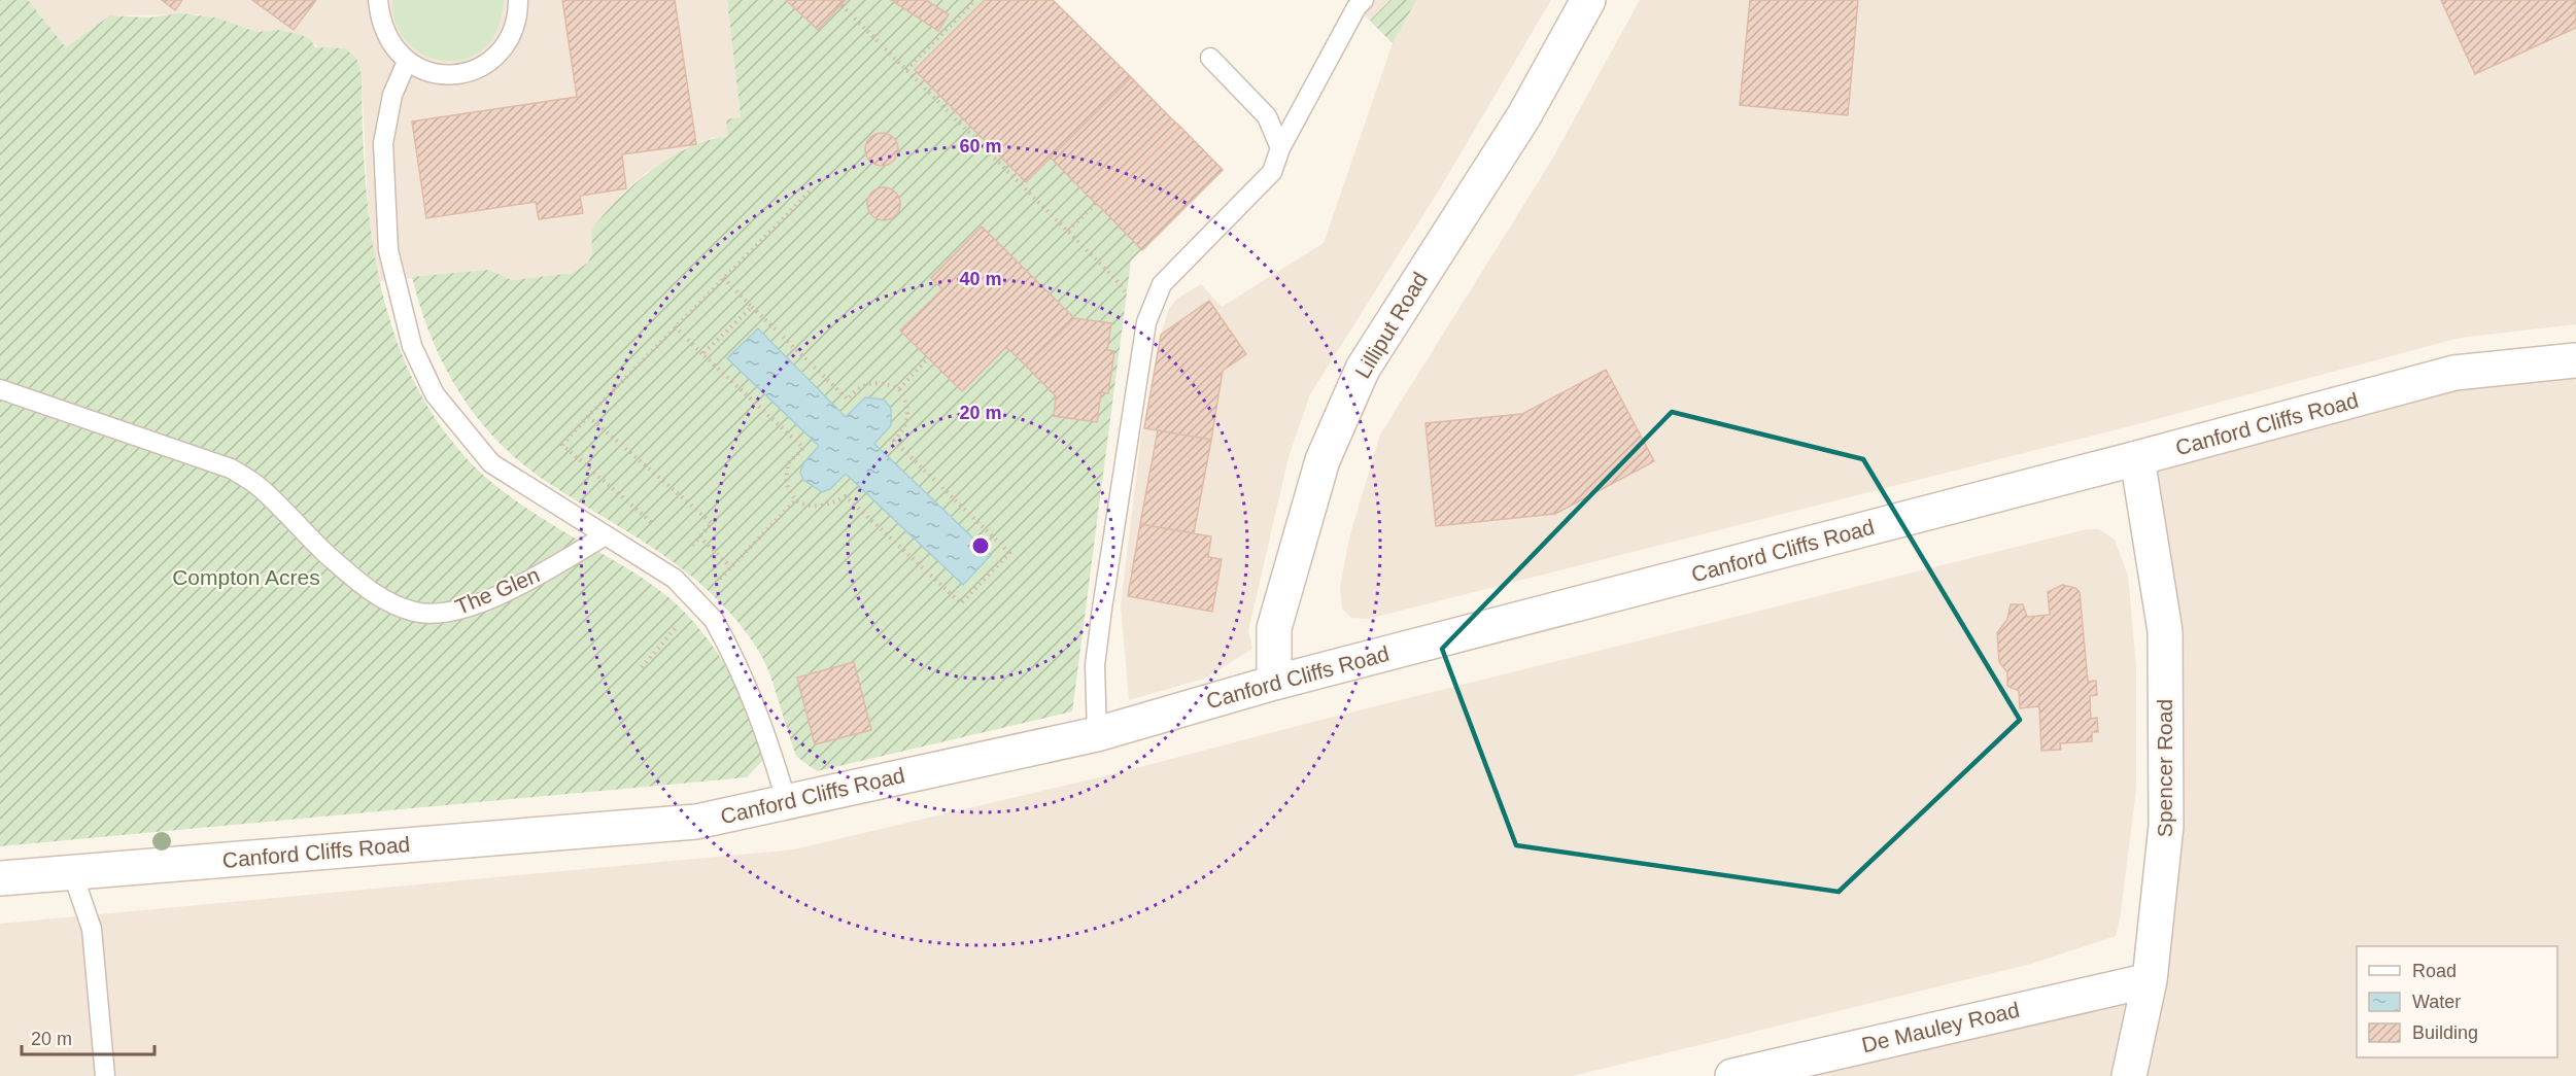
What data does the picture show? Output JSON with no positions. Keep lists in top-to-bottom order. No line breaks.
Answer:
{"streets":{"street":["Lilliput Road","Canford Cliffs Road","Spencer Road","De Mauley Road"],"lane":["The Glen"]},"crossings":[["Lilliput Road","Canford Cliffs Road"],["Canford Cliffs Road","Spencer Road"],["Spencer Road","De Mauley Road"]],"parks":["Compton Acres"],"legend":["Road","Water","Building"],"scale_bar":"20 m","rings":["60 m","40 m","20 m"]}
